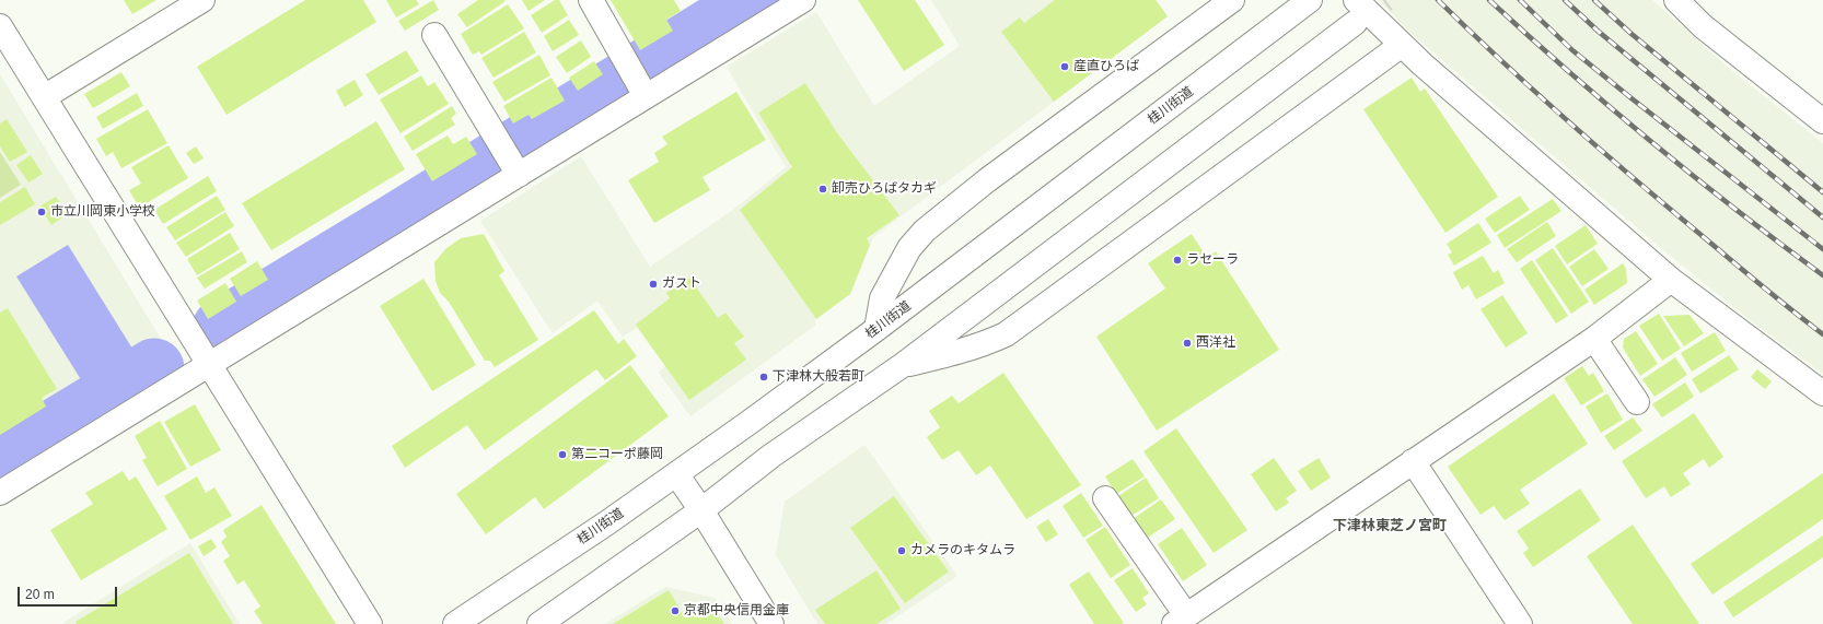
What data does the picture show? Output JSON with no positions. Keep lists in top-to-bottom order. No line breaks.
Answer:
{"streets":{"street":["桂川街道"]},"districts":["下津林東芝ノ宮町"],"places":["産直ひろば","卸売ひろばタカギ","市立川岡東小学校","ラセーラ","ガスト","西洋社","下津林大般若町","第二コーポ藤岡","カメラのキタムラ","京都中央信用金庫"],"scale_bar":"20 m"}
